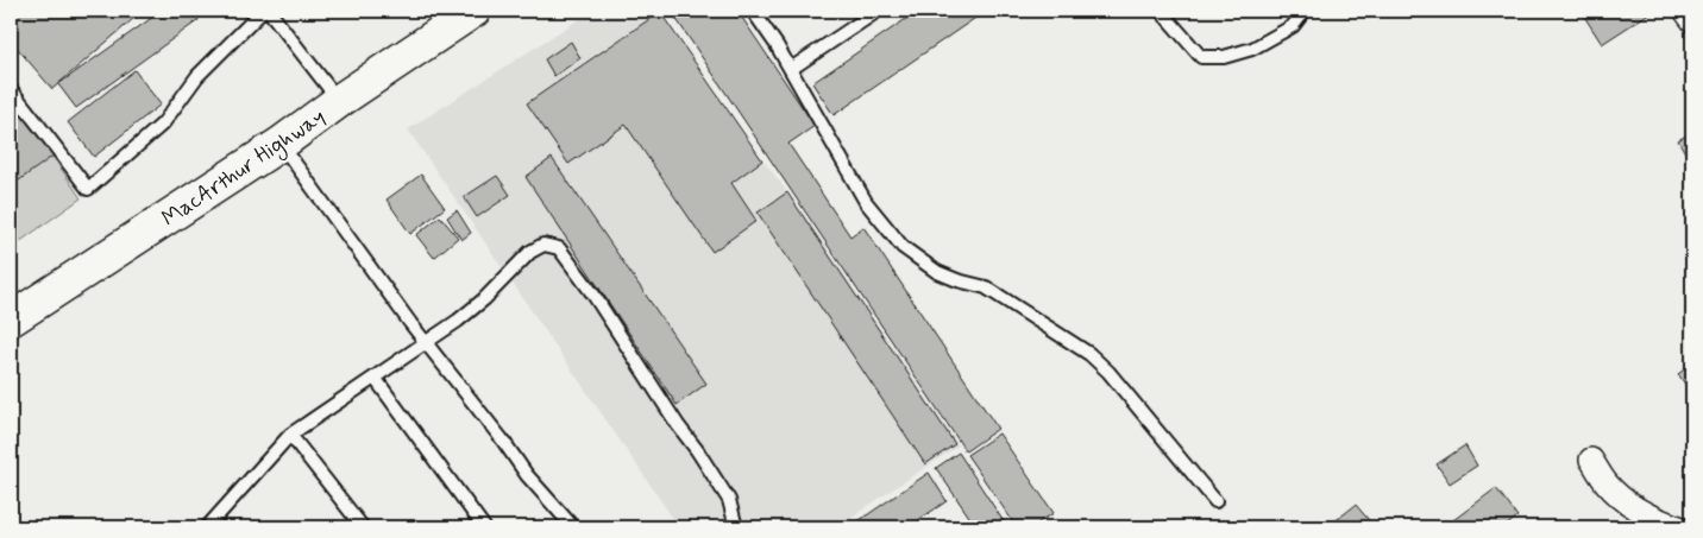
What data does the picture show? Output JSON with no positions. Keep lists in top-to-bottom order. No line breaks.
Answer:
{"streets":{"highway":["MacArthur Highway"]}}
